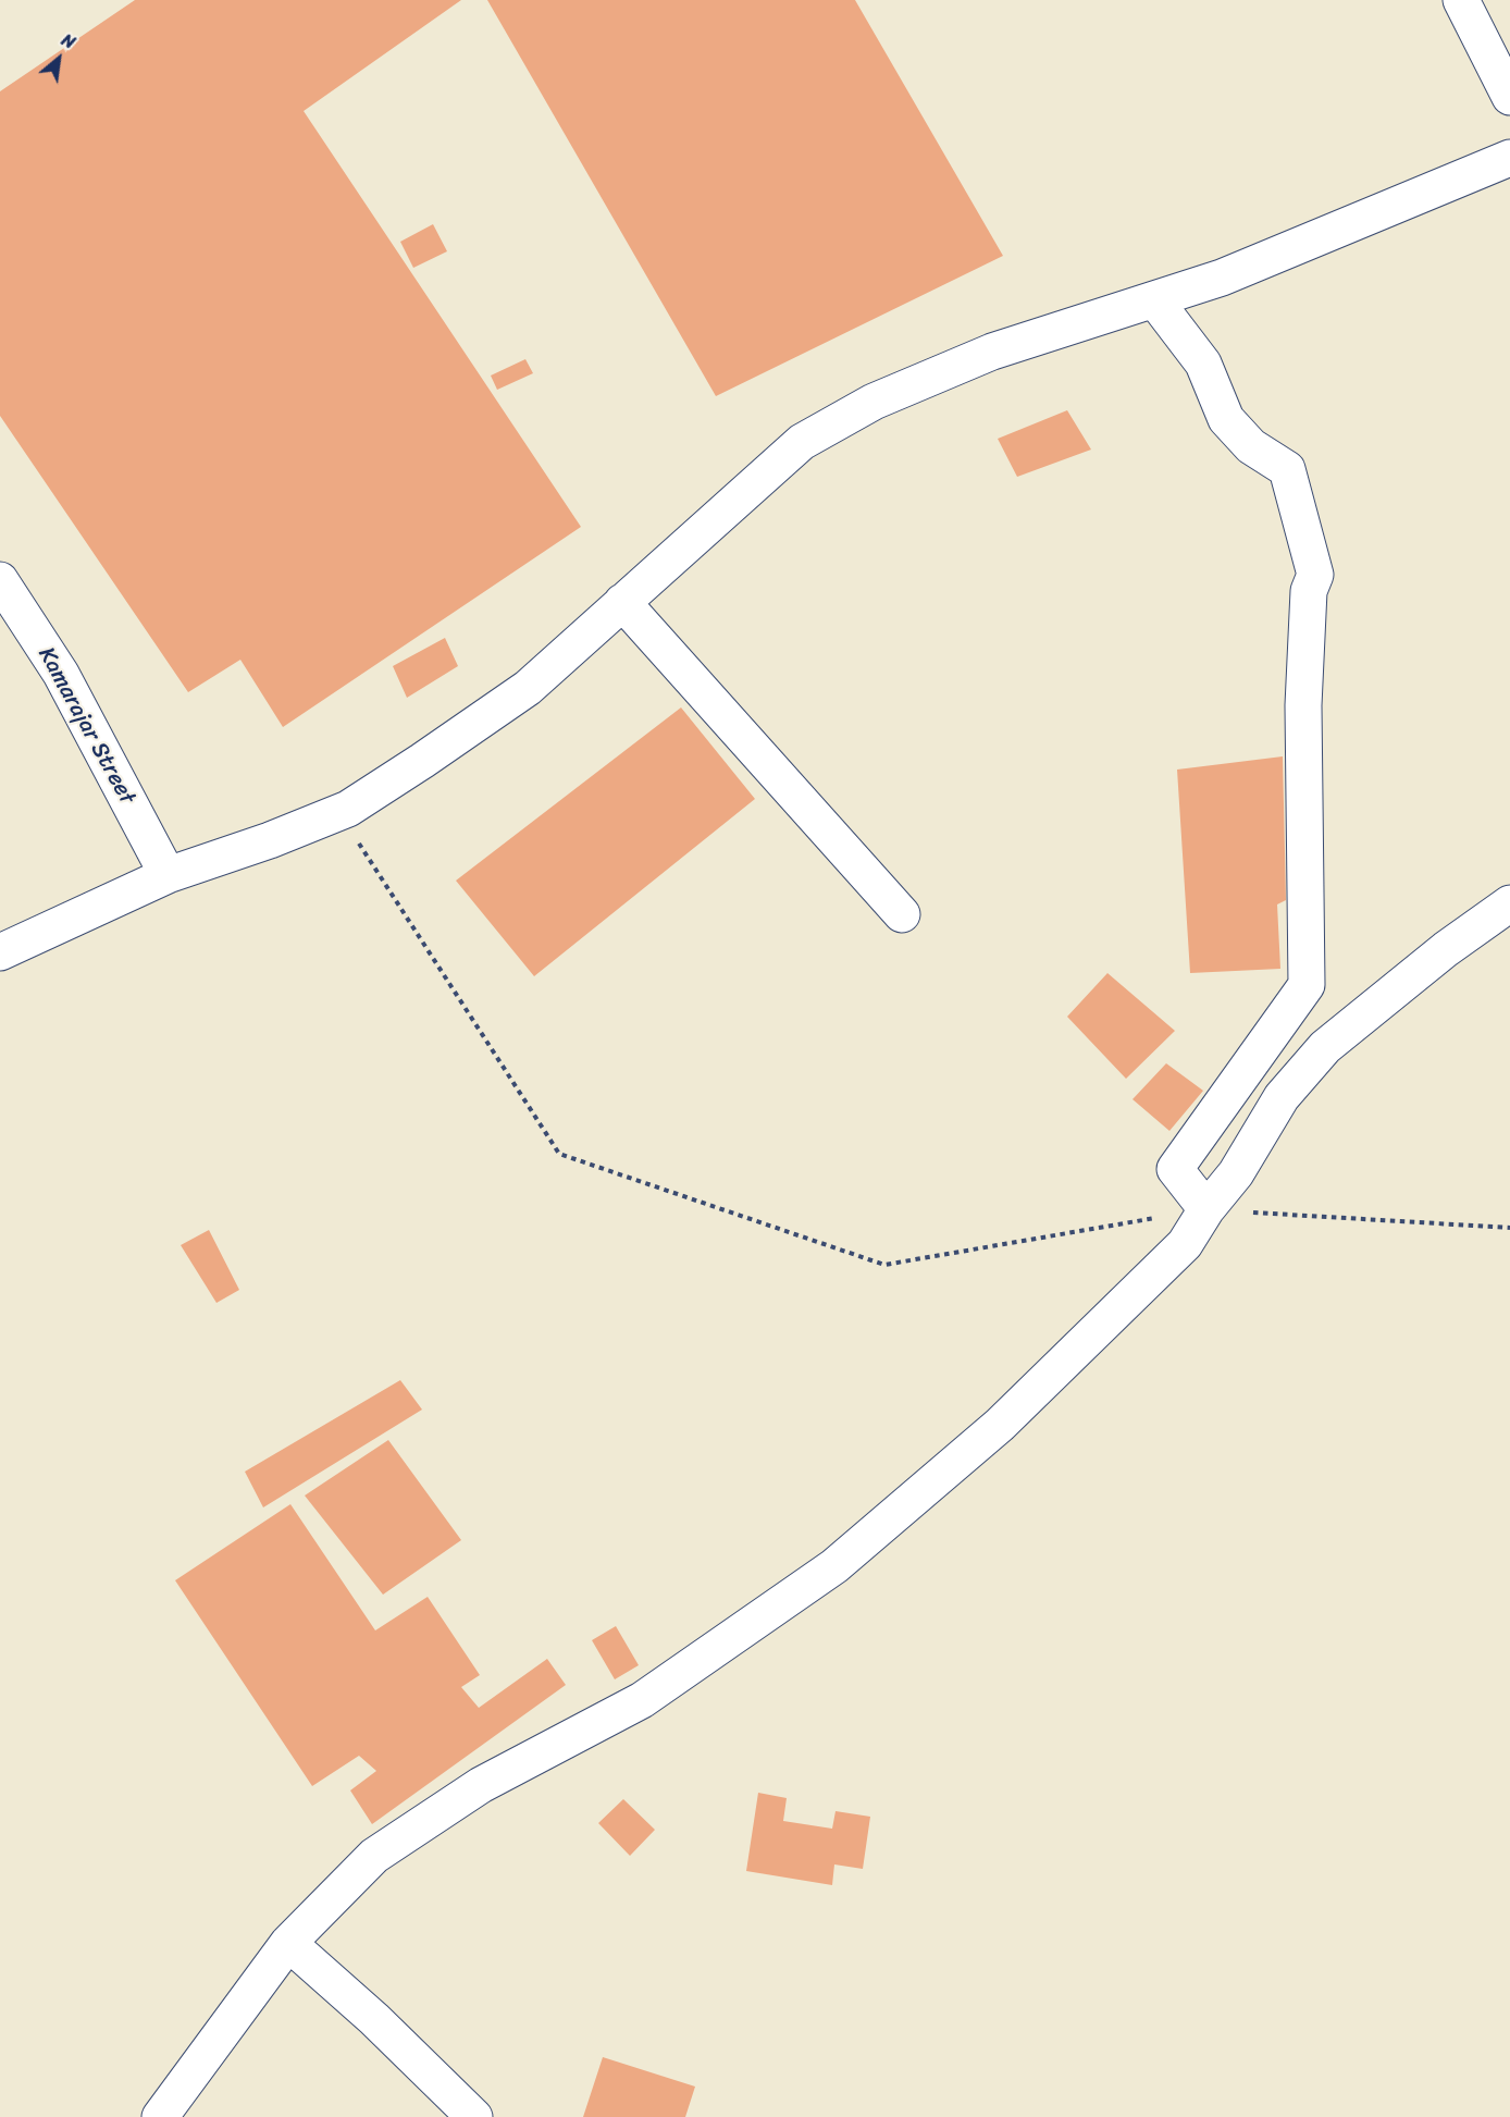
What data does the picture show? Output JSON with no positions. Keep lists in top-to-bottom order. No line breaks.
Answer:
{"streets":{"street":["Kamarajar Street"]},"north":"top right"}
